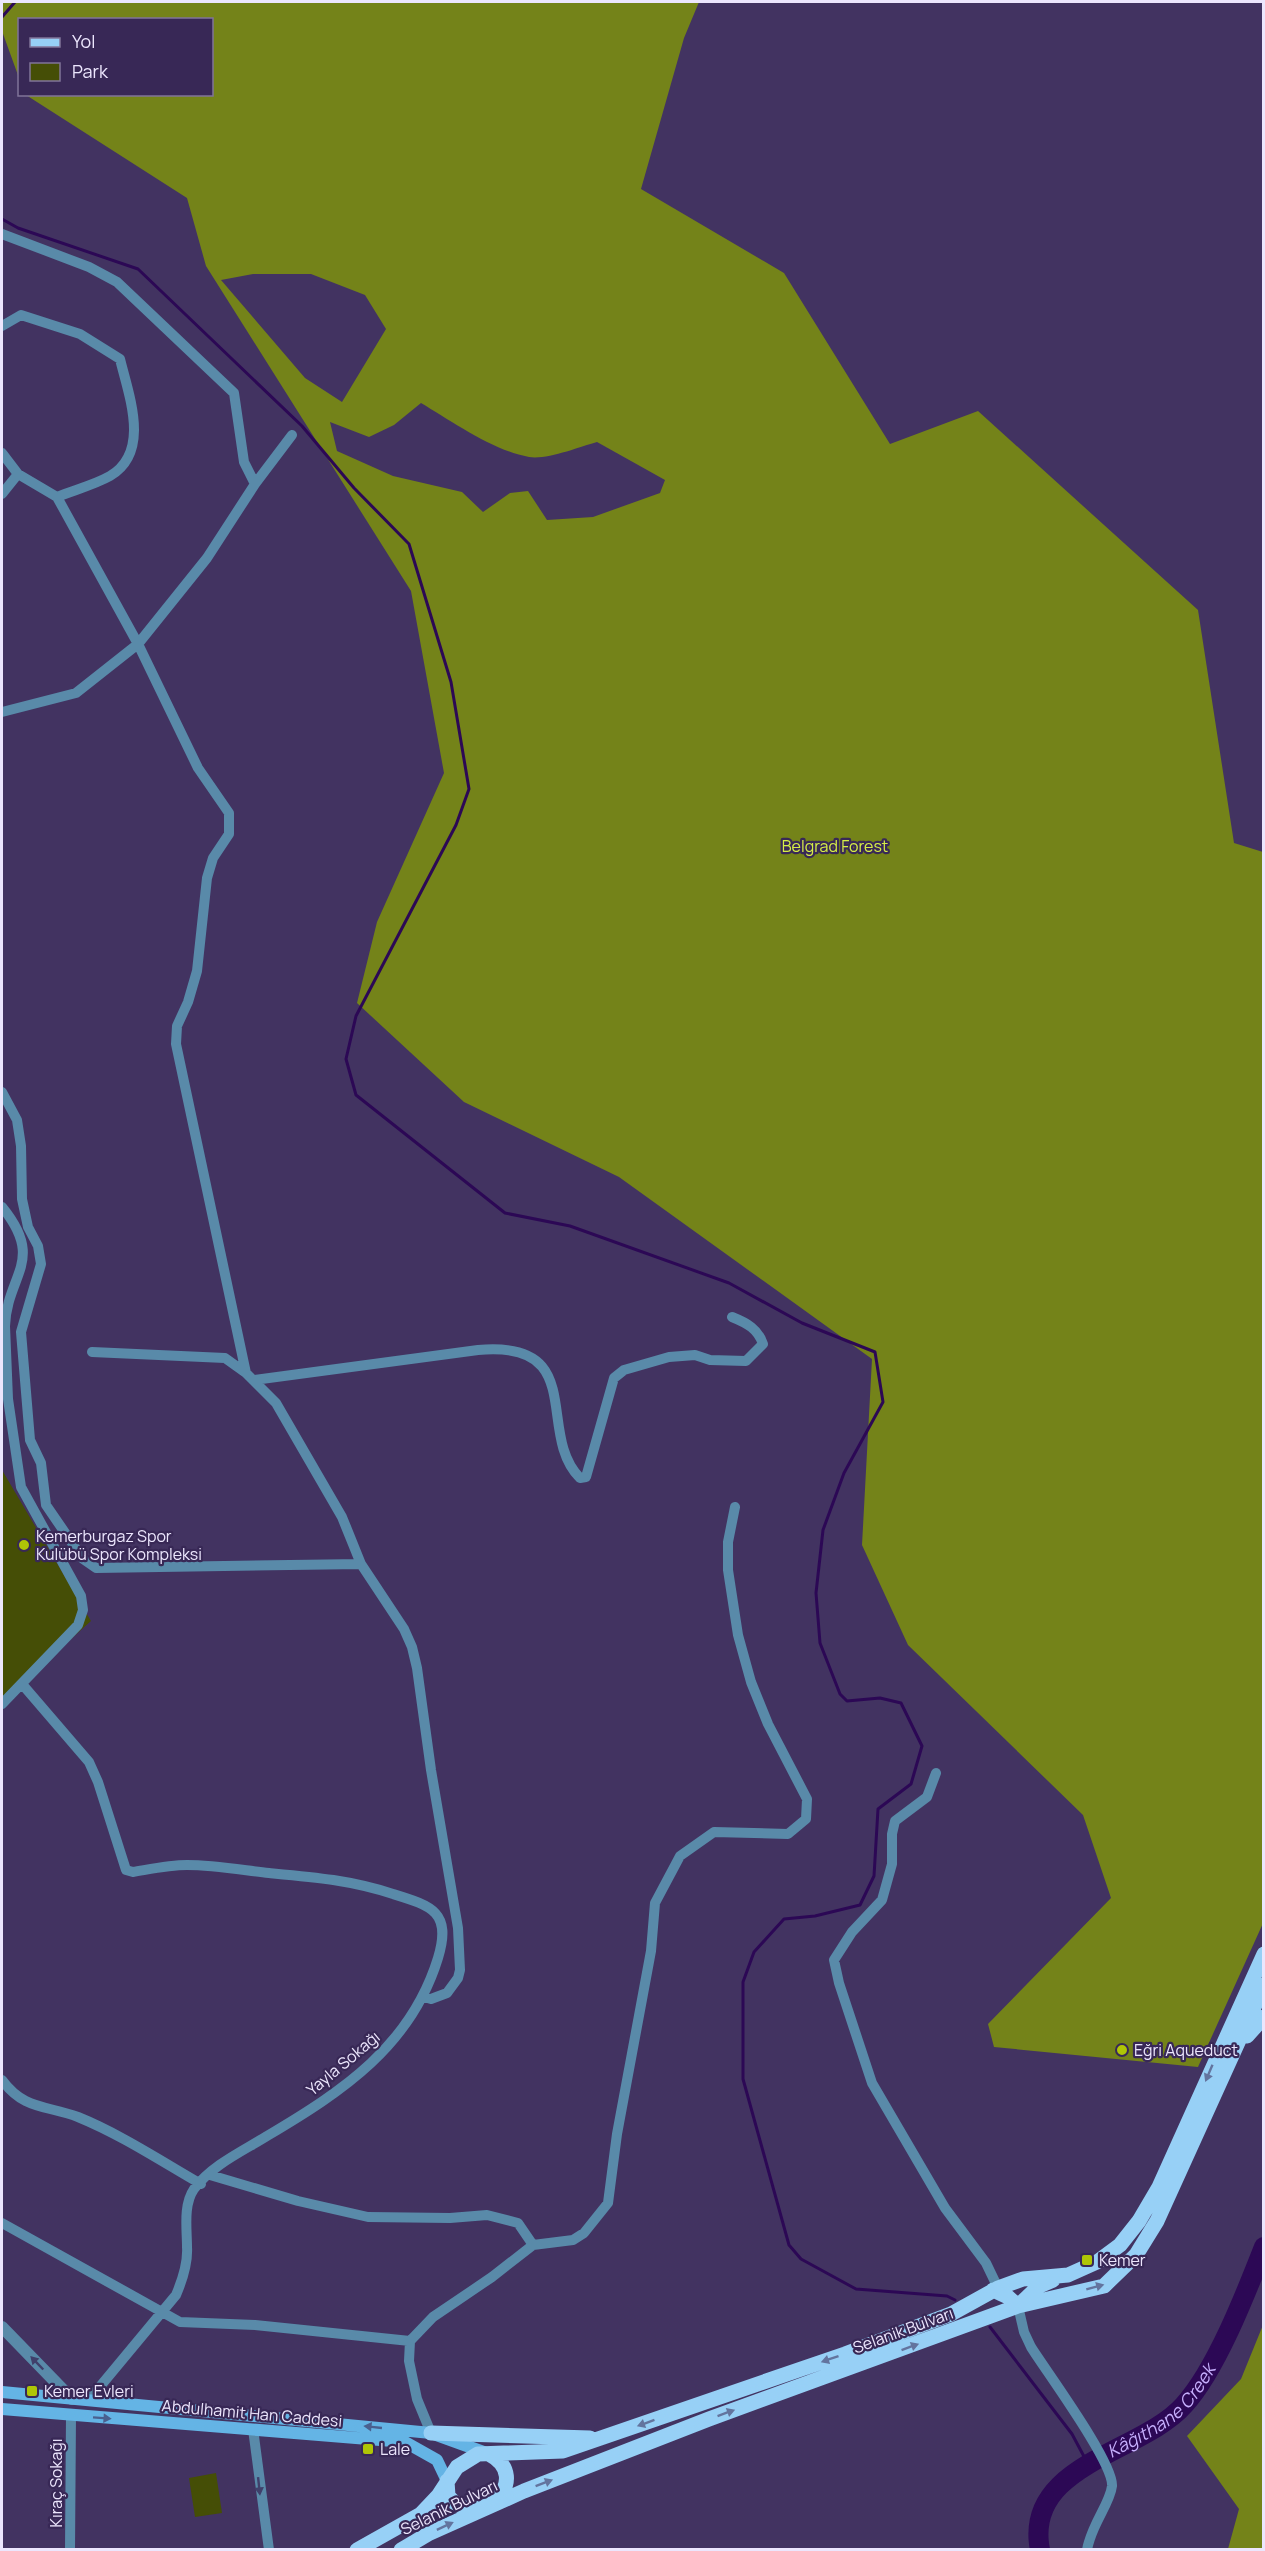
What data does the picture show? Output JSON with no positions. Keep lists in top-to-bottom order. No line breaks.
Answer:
{"streets":{"main road":["Selanik Bulvarı","Abdulhamit Han Caddesi"],"street":["Yayla Sokağı","Kıraç Sokağı"]},"crossings":[["Selanik Bulvarı","Abdulhamit Han Caddesi"],["Abdulhamit Han Caddesi","Kıraç Sokağı"]],"water":["Kâğıthane Creek"],"parks":["Belgrad Forest"],"places":{"other":["Kemerburgaz Spor Kulübü Spor Kompleksi","Eğri Aqueduct"],"transit":["Kemer","Kemer Evleri","Lale"]},"legend":["Yol","Park"]}
